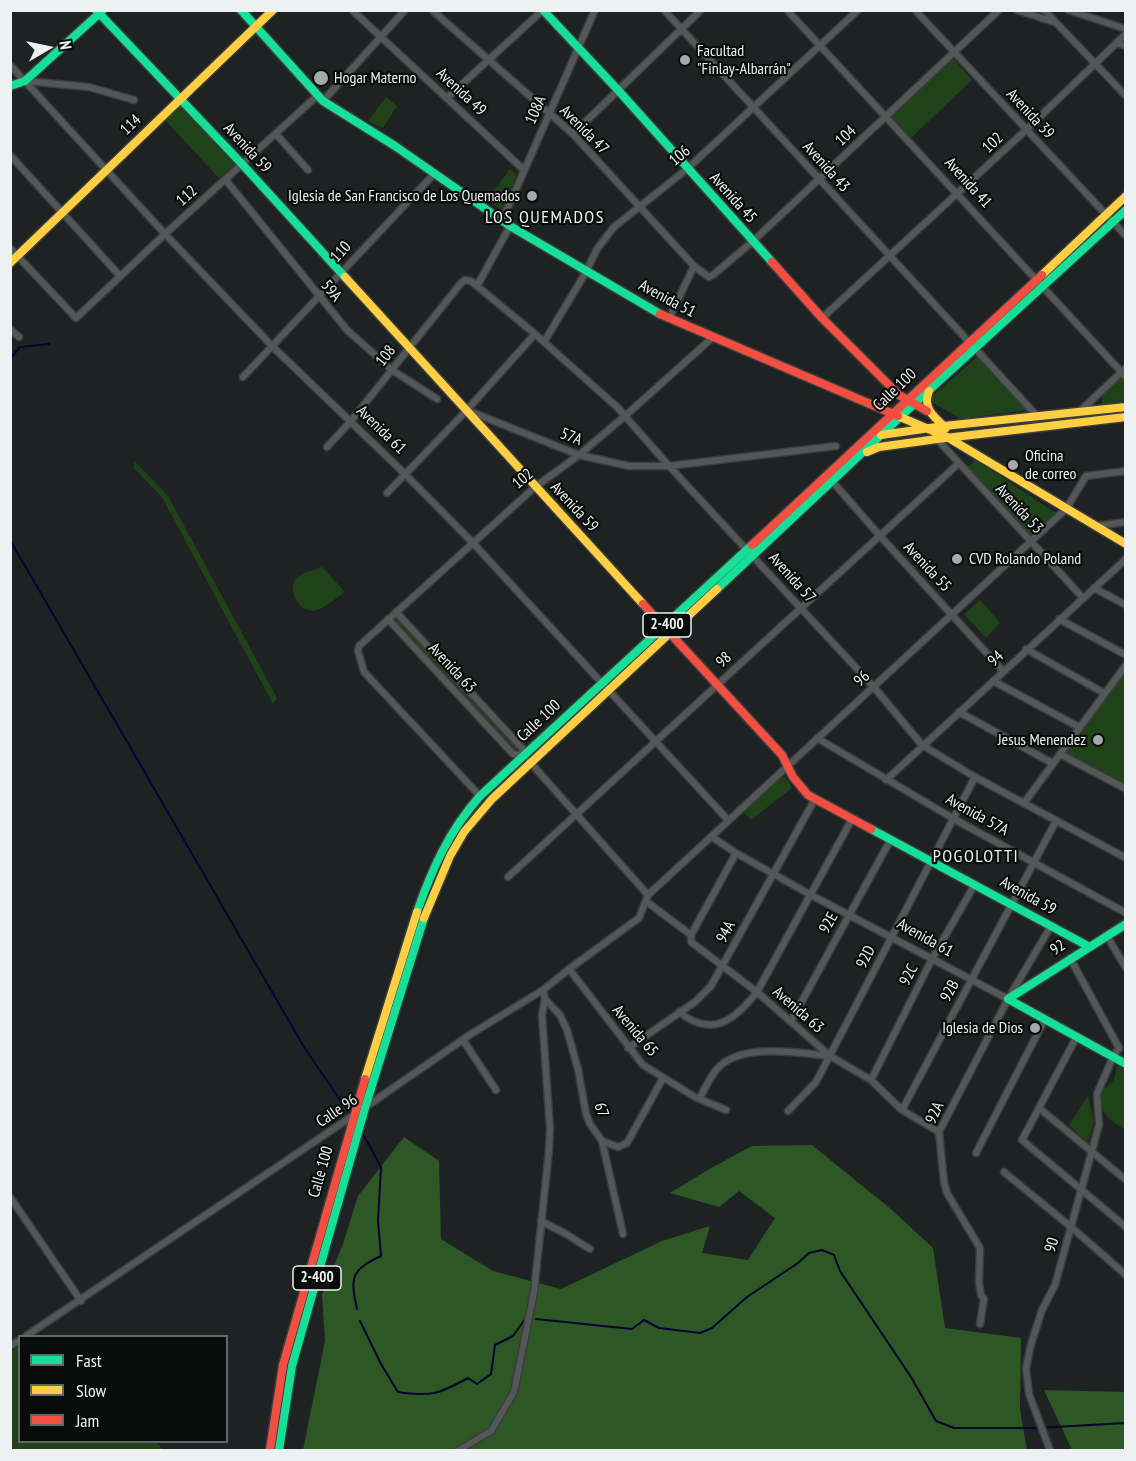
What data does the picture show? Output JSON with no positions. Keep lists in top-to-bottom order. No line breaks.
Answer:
{"streets":{"main road":["114","Avenida 59","Avenida 45","Avenida 51","Calle 100","Avenida 61","2-400","92"],"street":["Avenida 49","108A","Avenida 39","Avenida 47","104","102","106","Avenida 43","Avenida 41","112","110","59A","108","57A","Avenida 53","Avenida 55","Avenida 57","94","98","Avenida 63","96","Avenida 57A","92E","94A","92D","92C","92B","Avenida 65","67","Calle 96","92A","90"]},"crossings":[["Avenida 49","108A"],["Avenida 49","112"],["108A","Avenida 47"],["108A","Avenida 45"],["108A","Avenida 51"],["Avenida 39","104"],["Avenida 39","102"],["Avenida 39","Calle 100"],["114","Avenida 59"],["114","112"],["114","Avenida 51"],["114","Avenida 61"],["Avenida 47","104"],["Avenida 47","106"],["104","Avenida 43"],["104","Avenida 41"],["104","Avenida 45"],["102","Avenida 59"],["102","Avenida 43"],["102","Avenida 41"],["102","Avenida 45"],["102","Avenida 51"],["102","Calle 100"],["102","Avenida 61"],["102","57A"],["102","Avenida 57"],["102","Avenida 63"],["Avenida 59","112"],["Avenida 59","110"],["Avenida 59","108"],["Avenida 59","Calle 100"],["Avenida 59","57A"],["Avenida 59","98"],["Avenida 59","96"],["Avenida 59","92E"],["Avenida 59","94A"],["Avenida 59","92"],["Avenida 59","92D"],["Avenida 59","92C"],["Avenida 59","92B"],["Avenida 59","92A"],["106","Avenida 43"],["106","Avenida 41"],["106","Avenida 45"],["106","Avenida 51"],["106","Avenida 57"],["Avenida 43","Calle 100"],["Avenida 41","Calle 100"],["112","59A"],["112","Avenida 51"],["112","Avenida 61"],["Avenida 45","Calle 100"],["110","59A"],["110","Avenida 51"],["110","Avenida 61"],["59A","108"],["Avenida 51","Calle 100"],["Avenida 51","Avenida 53"],["Avenida 51","96"],["108","Avenida 61"],["108","Avenida 57"],["Calle 100","Avenida 61"],["Calle 100","Avenida 55"],["Calle 100","Avenida 57"],["Calle 100","Avenida 63"],["Calle 100","Calle 96"],["Avenida 61","98"],["Avenida 61","96"],["Avenida 61","92E"],["Avenida 61","94A"],["Avenida 61","92"],["Avenida 61","92D"],["Avenida 61","92C"],["Avenida 61","92B"],["Avenida 61","92A"],["Avenida 61","90"],["57A","Avenida 57"],["Avenida 53","94"],["Avenida 53","98"],["Avenida 53","96"],["Avenida 55","94"],["Avenida 55","98"],["Avenida 55","96"],["Avenida 57","94"],["Avenida 57","98"],["Avenida 57","96"],["Avenida 57","92D"],["Avenida 57","92B"],["94","Avenida 57A"],["98","Avenida 63"],["Avenida 63","96"],["Avenida 63","92E"],["Avenida 63","94A"],["Avenida 63","92D"],["Avenida 63","92C"],["Avenida 63","92B"],["Avenida 63","Calle 96"],["Avenida 63","92A"],["96","Avenida 57A"],["96","Calle 96"],["Avenida 57A","92D"],["Avenida 57A","92B"],["94A","Avenida 65"],["92","92A"],["92","90"],["Avenida 65","Calle 96"]],"districts":["LOS QUEMADOS","POGOLOTTI"],"places":["Facultad \"Finlay-Albarrán\"","Hogar Materno","Iglesia de San Francisco de Los Quemados","Oficina de correo","CVD Rolando Poland","Jesus Menendez","Iglesia de Dios"],"legend":["Fast","Slow","Jam"],"north":"right"}
